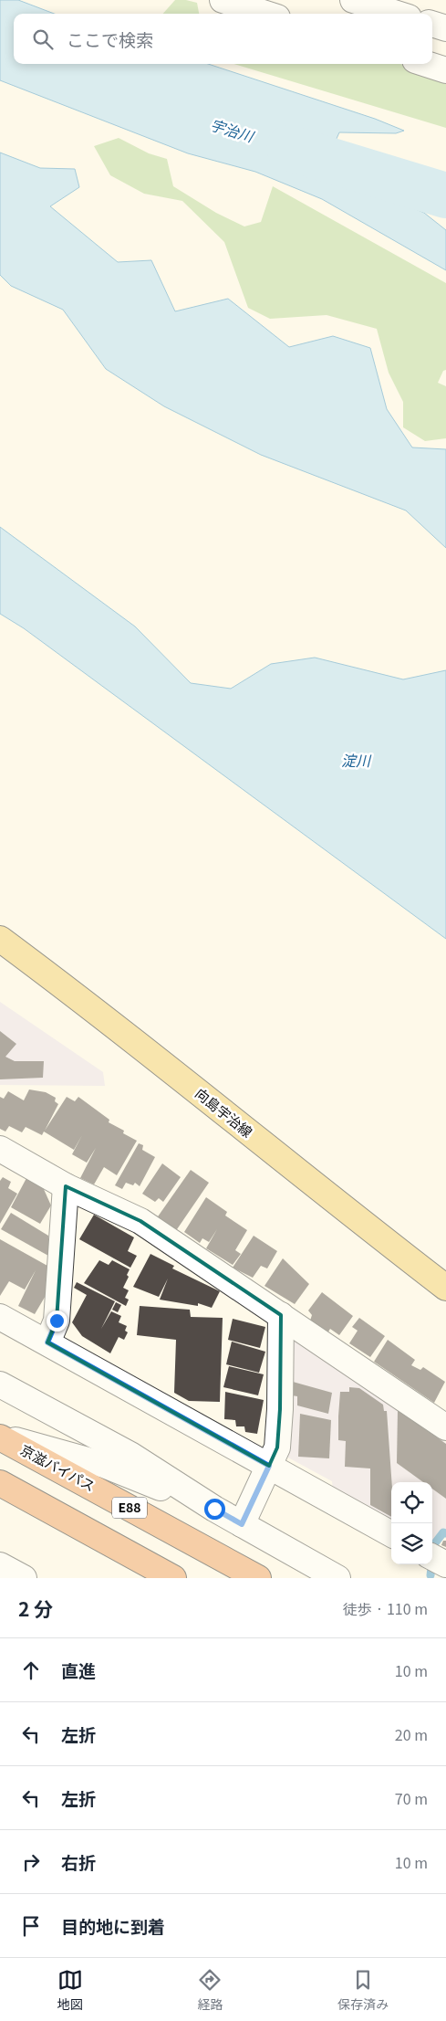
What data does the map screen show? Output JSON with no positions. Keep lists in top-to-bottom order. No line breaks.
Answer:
{"streets":{"highway":["京滋バイパス","E88"],"main road":["向島宇治線"]},"water":["宇治川","淀川"],"page":{"search":"ここで検索","heading":["2 分","徒歩 · 110 m"],"list":[["直進","10 m"],["左折","20 m"],["左折","70 m"],["右折","10 m"],"目的地に到着"],"nav":["地図","経路","保存済み"]}}
